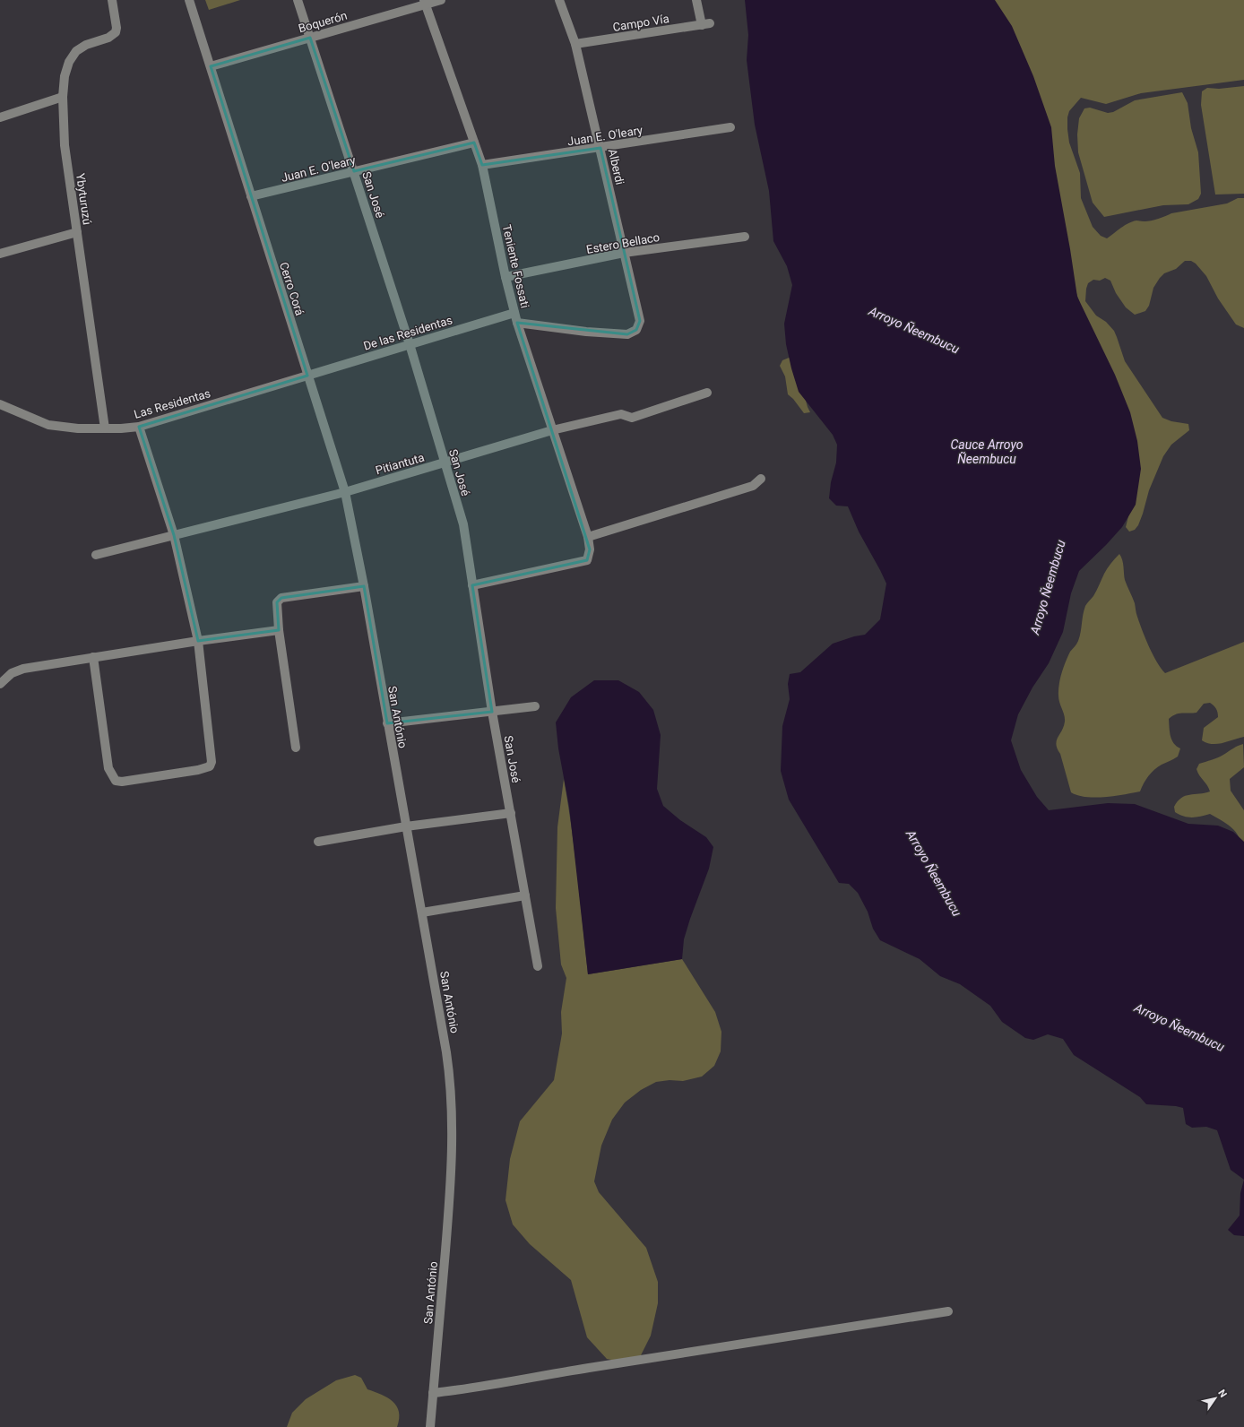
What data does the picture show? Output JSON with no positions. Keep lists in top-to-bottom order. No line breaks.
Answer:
{"streets":{"street":["Boquerón","Campo Vía","Juan E. O'leary","Alberdi","San José","Ybyturuzú","Estero Bellaco","Teniente Fossati","Cerro Corá","De las Residentas","Las Residentas","Pitiantuta","San António"]},"crossings":[["Boquerón","San José"],["Boquerón","Teniente Fossati"],["Boquerón","Cerro Corá"],["Campo Vía","Alberdi"],["Juan E. O'leary","Alberdi"],["Juan E. O'leary","San José"],["Juan E. O'leary","Teniente Fossati"],["Juan E. O'leary","Cerro Corá"],["Alberdi","Estero Bellaco"],["Alberdi","Teniente Fossati"],["San José","Teniente Fossati"],["San José","De las Residentas"],["San José","Pitiantuta"],["Ybyturuzú","Las Residentas"],["Estero Bellaco","Teniente Fossati"],["Teniente Fossati","De las Residentas"],["Teniente Fossati","Pitiantuta"],["Cerro Corá","De las Residentas"],["Cerro Corá","Las Residentas"],["Cerro Corá","Pitiantuta"],["Cerro Corá","San António"],["De las Residentas","Las Residentas"]],"water":["Arroyo Ñeembucu","Cauce Arroyo Ñeembucu"],"north":"top right"}
